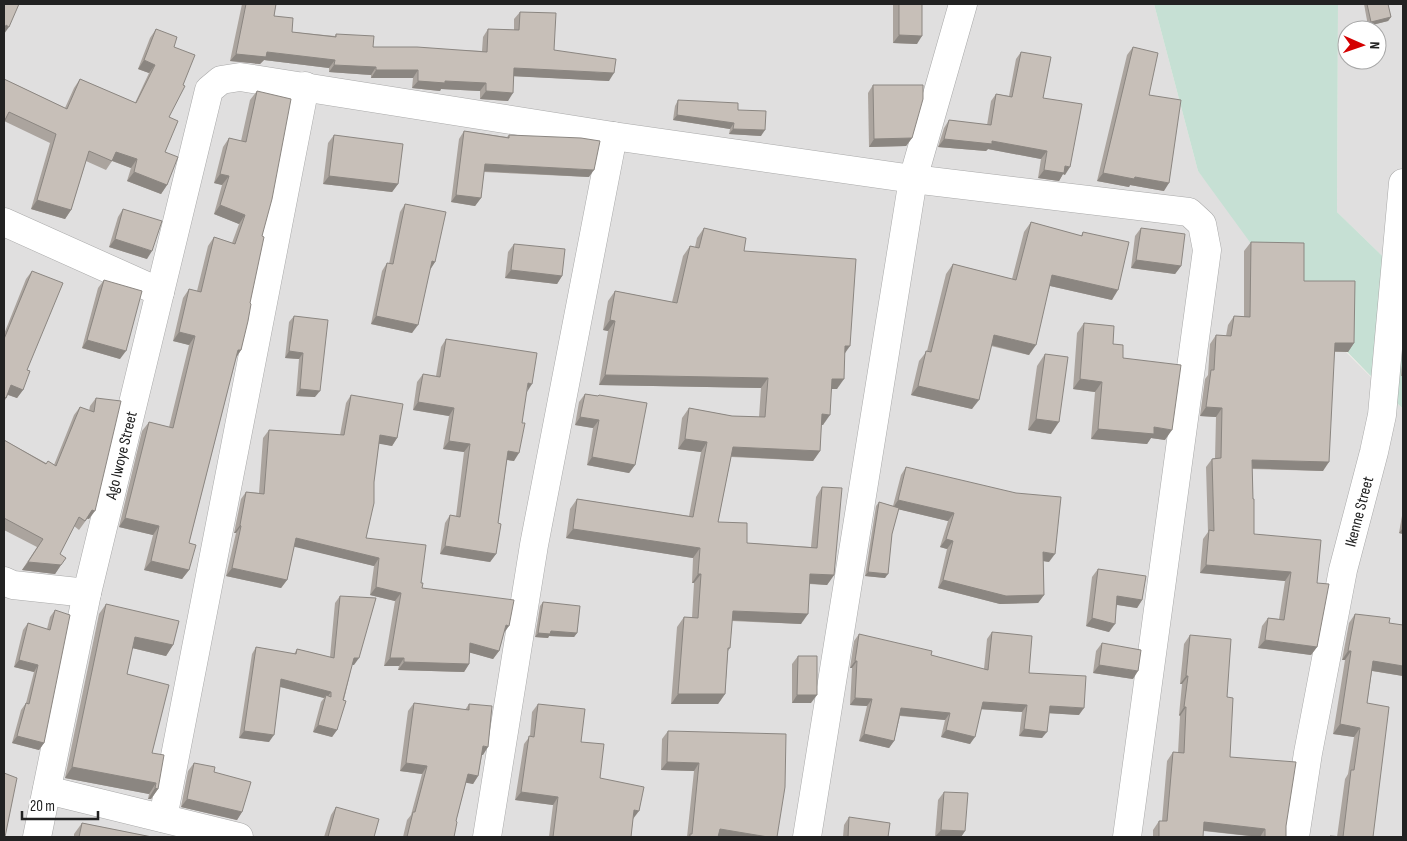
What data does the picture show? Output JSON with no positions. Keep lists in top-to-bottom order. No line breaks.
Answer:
{"streets":{"street":["Ago Iwoye Street","Ikenne Street"]},"scale_bar":"20 m","north":"right"}
